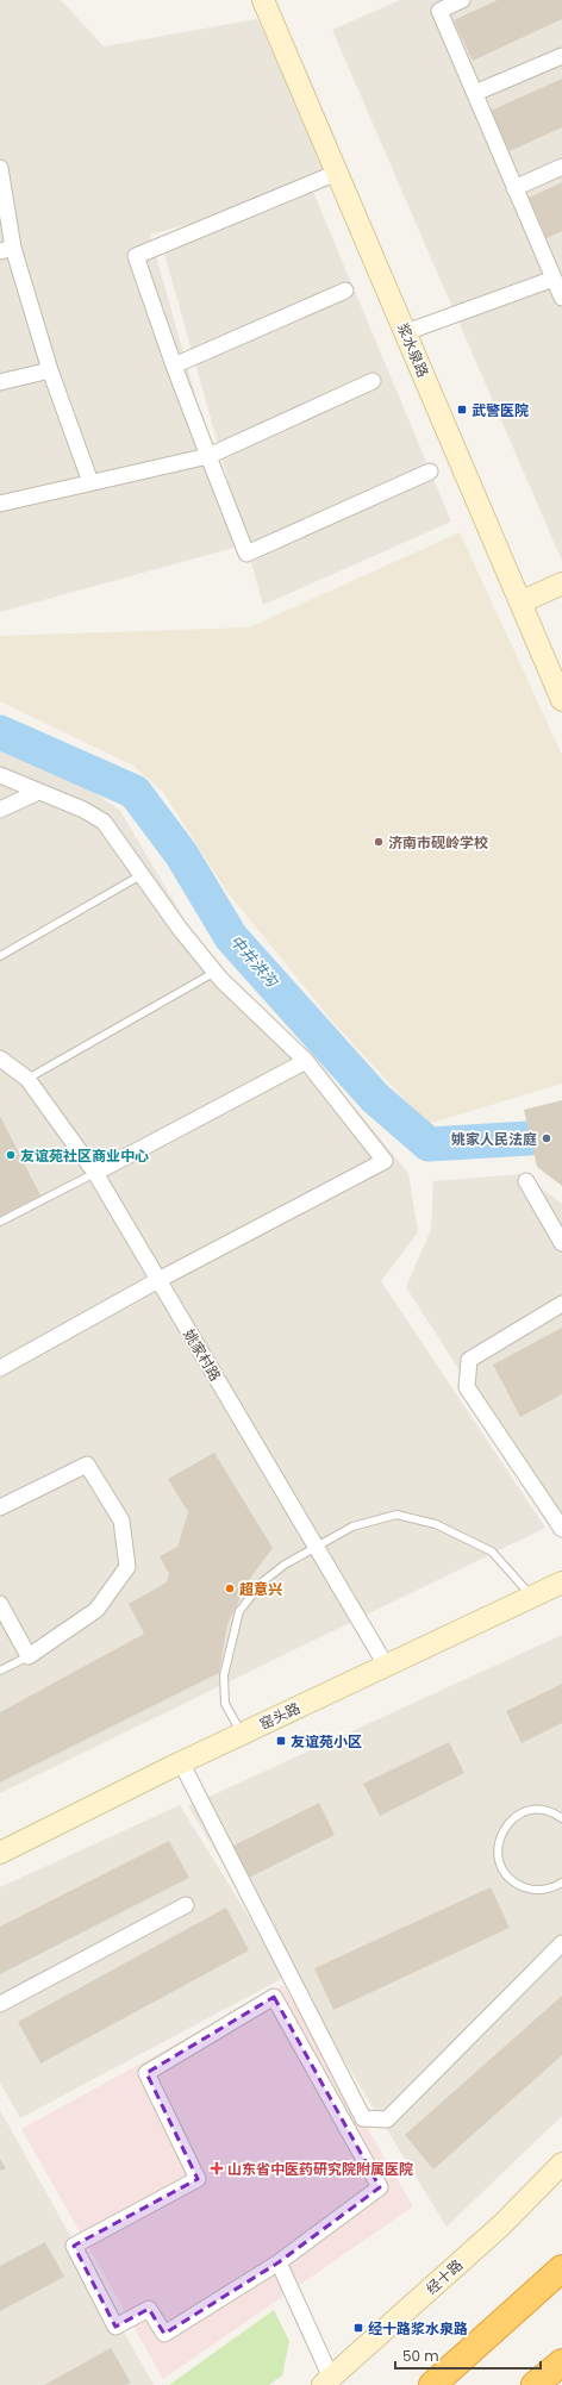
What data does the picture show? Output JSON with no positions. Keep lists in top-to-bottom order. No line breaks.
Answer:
{"streets":{"main road":["浆水泉路","窑头路","经十路"],"street":["姚家村路"]},"crossings":[["姚家村路","窑头路"]],"water":["中井洪沟"],"places":{"transit":["武警医院","友谊苑小区","经十路浆水泉路"],"other":["济南市砚岭学校","姚家人民法庭","友谊苑社区商业中心","超意兴"],"health":["山东省中医药研究院附属医院"]},"scale_bar":"50 m"}
